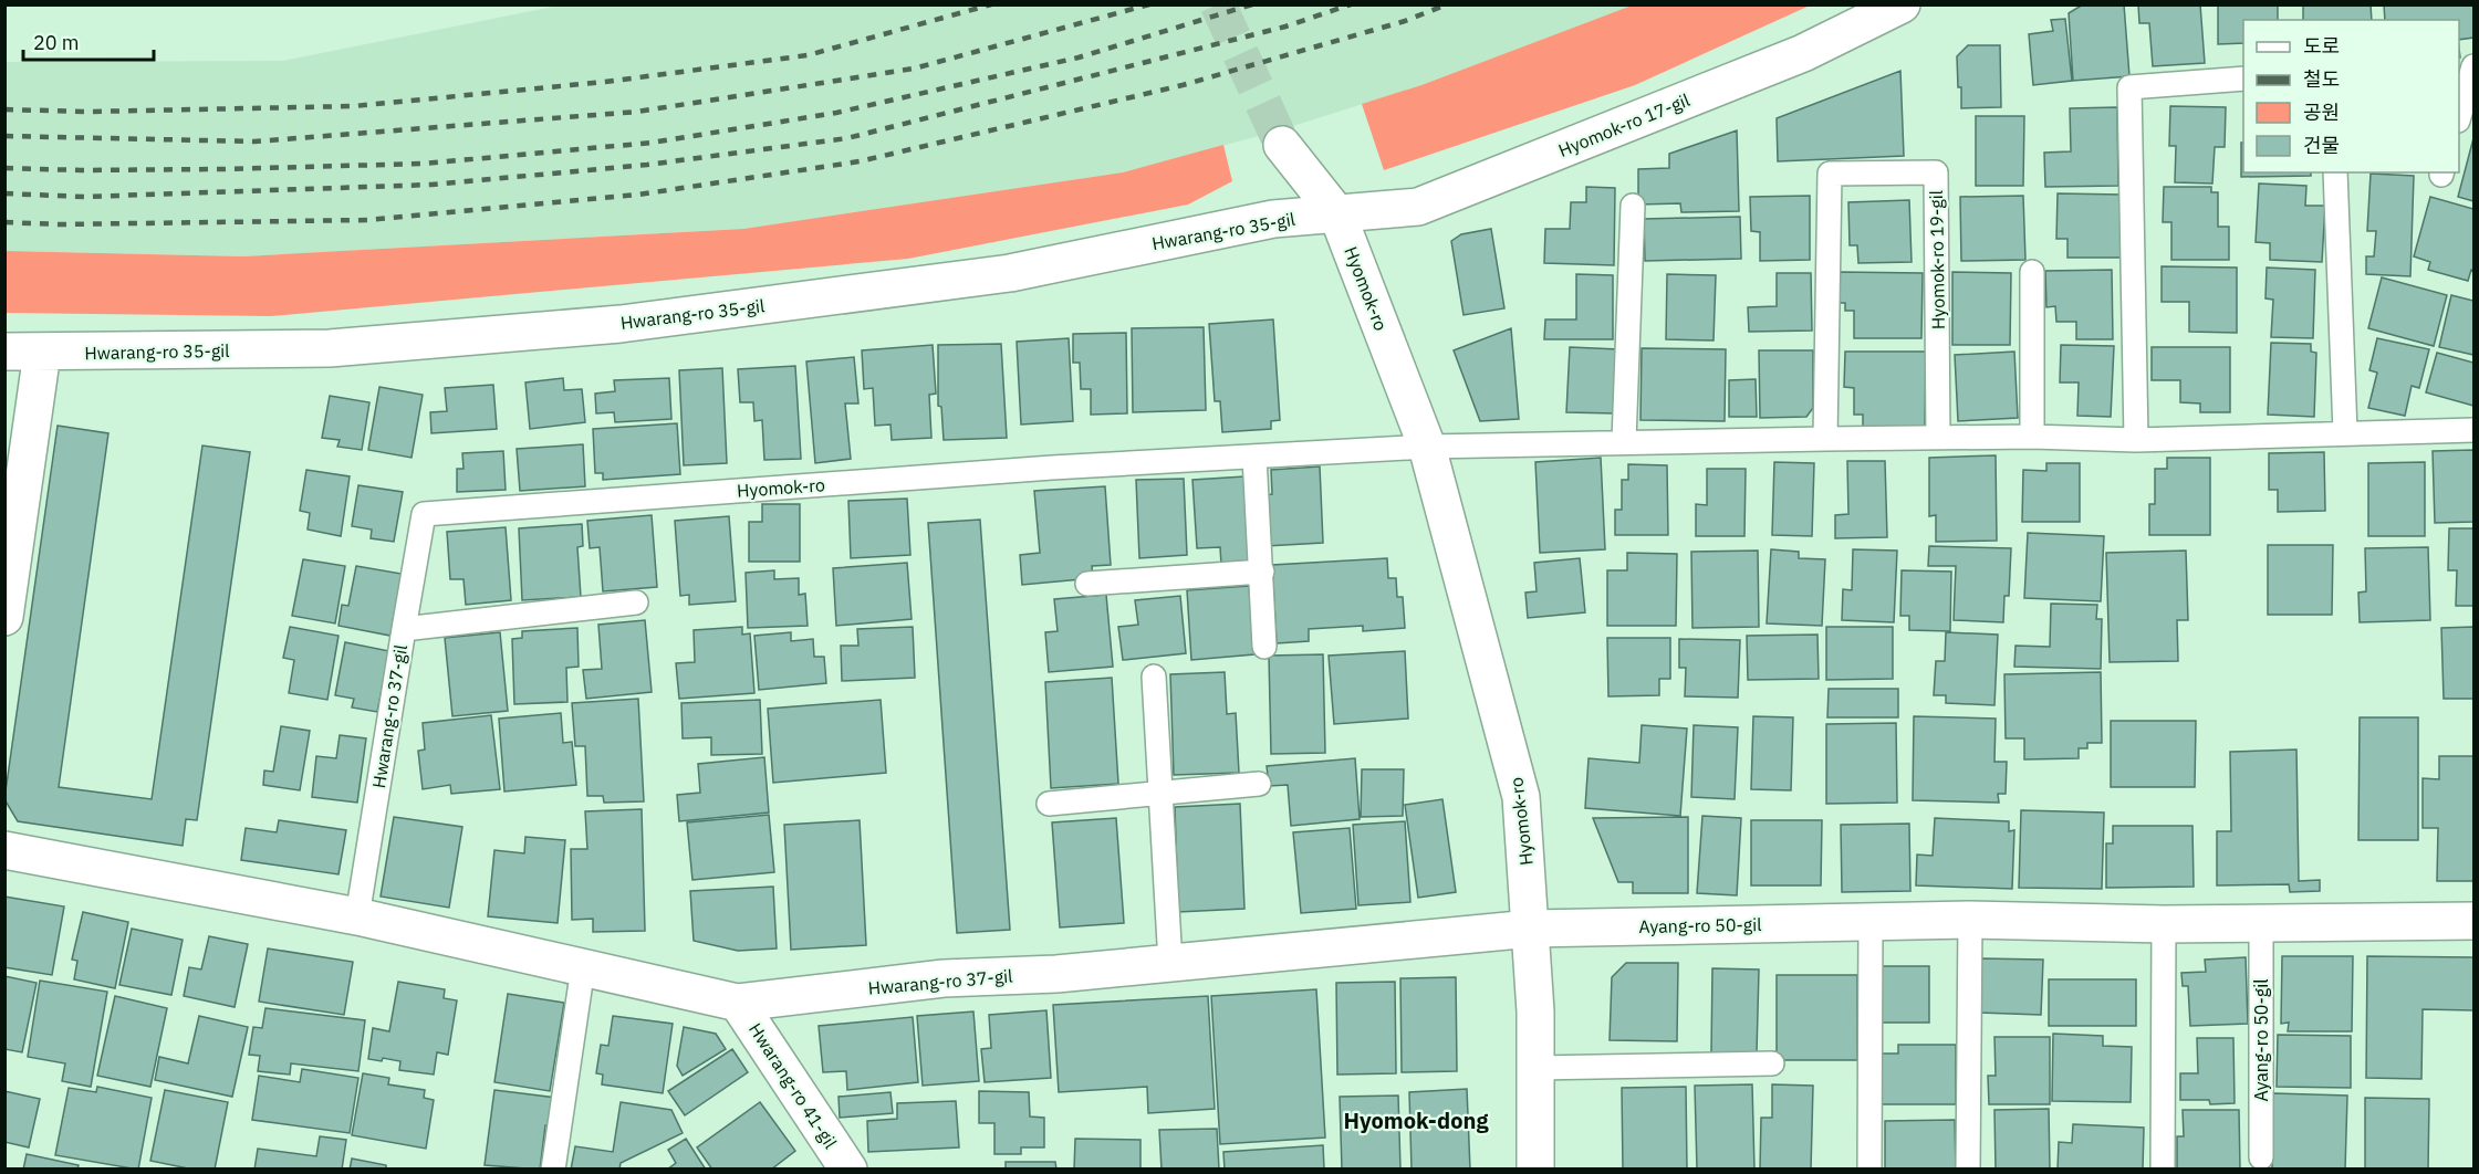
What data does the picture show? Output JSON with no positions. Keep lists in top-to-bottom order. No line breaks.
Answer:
{"streets":{"street":["Hyomok-ro 17-gil","Hwarang-ro 35-gil","Hyomok-ro","Hwarang-ro 37-gil","Ayang-ro 50-gil","Hwarang-ro 41-gil"],"lane":["Hyomok-ro 19-gil"]},"crossings":[["Hyomok-ro 17-gil","Hwarang-ro 35-gil"],["Hyomok-ro 17-gil","Hyomok-ro"],["Hwarang-ro 35-gil","Hyomok-ro"],["Hyomok-ro","Hwarang-ro 37-gil"],["Hyomok-ro","Ayang-ro 50-gil"],["Hwarang-ro 37-gil","Ayang-ro 50-gil"],["Hwarang-ro 37-gil","Hwarang-ro 41-gil"]],"districts":["Hyomok-dong"],"legend":["도로","철도","공원","건물"],"scale_bar":"20 m"}
